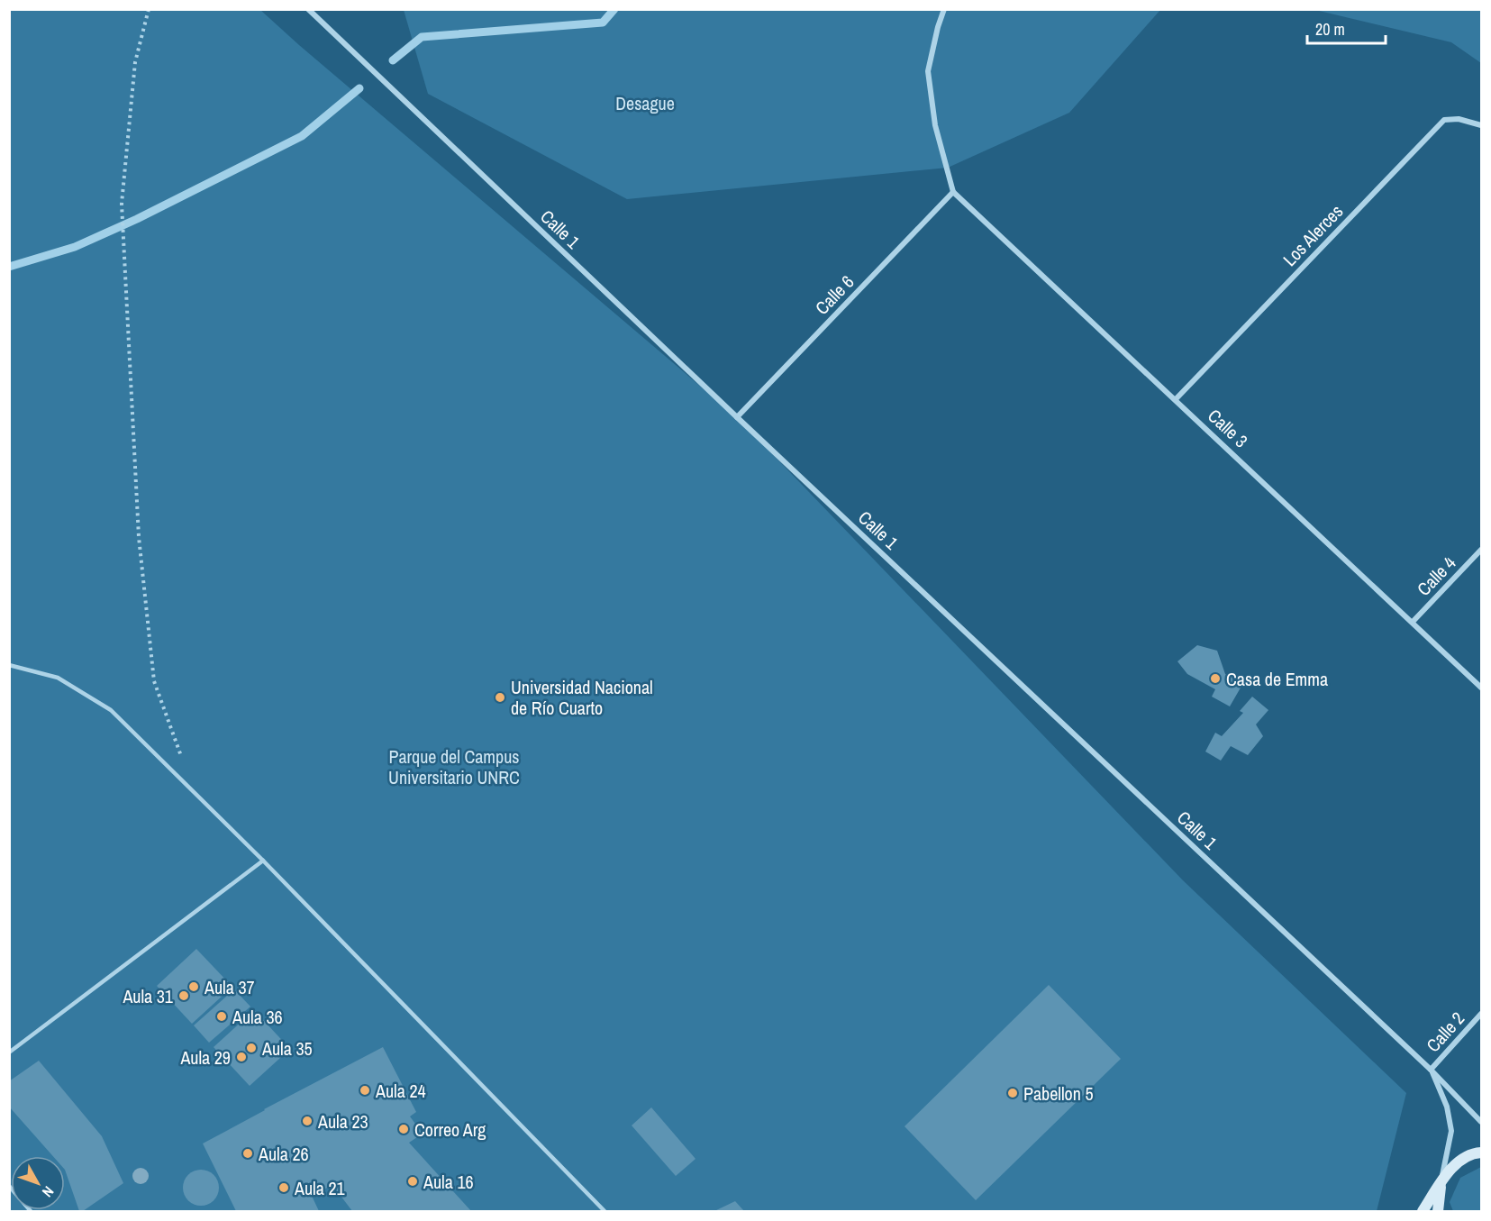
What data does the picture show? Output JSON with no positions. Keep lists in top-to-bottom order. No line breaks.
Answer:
{"streets":{"street":["Calle 1","Los Alerces","Calle 6","Calle 3","Calle 4","Calle 2"]},"crossings":[["Calle 1","Calle 6"],["Calle 1","Calle 2"],["Los Alerces","Calle 3"],["Calle 6","Calle 3"],["Calle 3","Calle 4"]],"parks":["Desague","Parque del Campus Universitario UNRC"],"places":["Casa de Emma","Universidad Nacional de Río Cuarto","Aula 37","Aula 31","Aula 36","Aula 35","Aula 29","Aula 24","Pabellon 5","Aula 23","Correo Arg","Aula 26","Aula 16","Aula 21"],"scale_bar":"20 m","north":"bottom right"}
